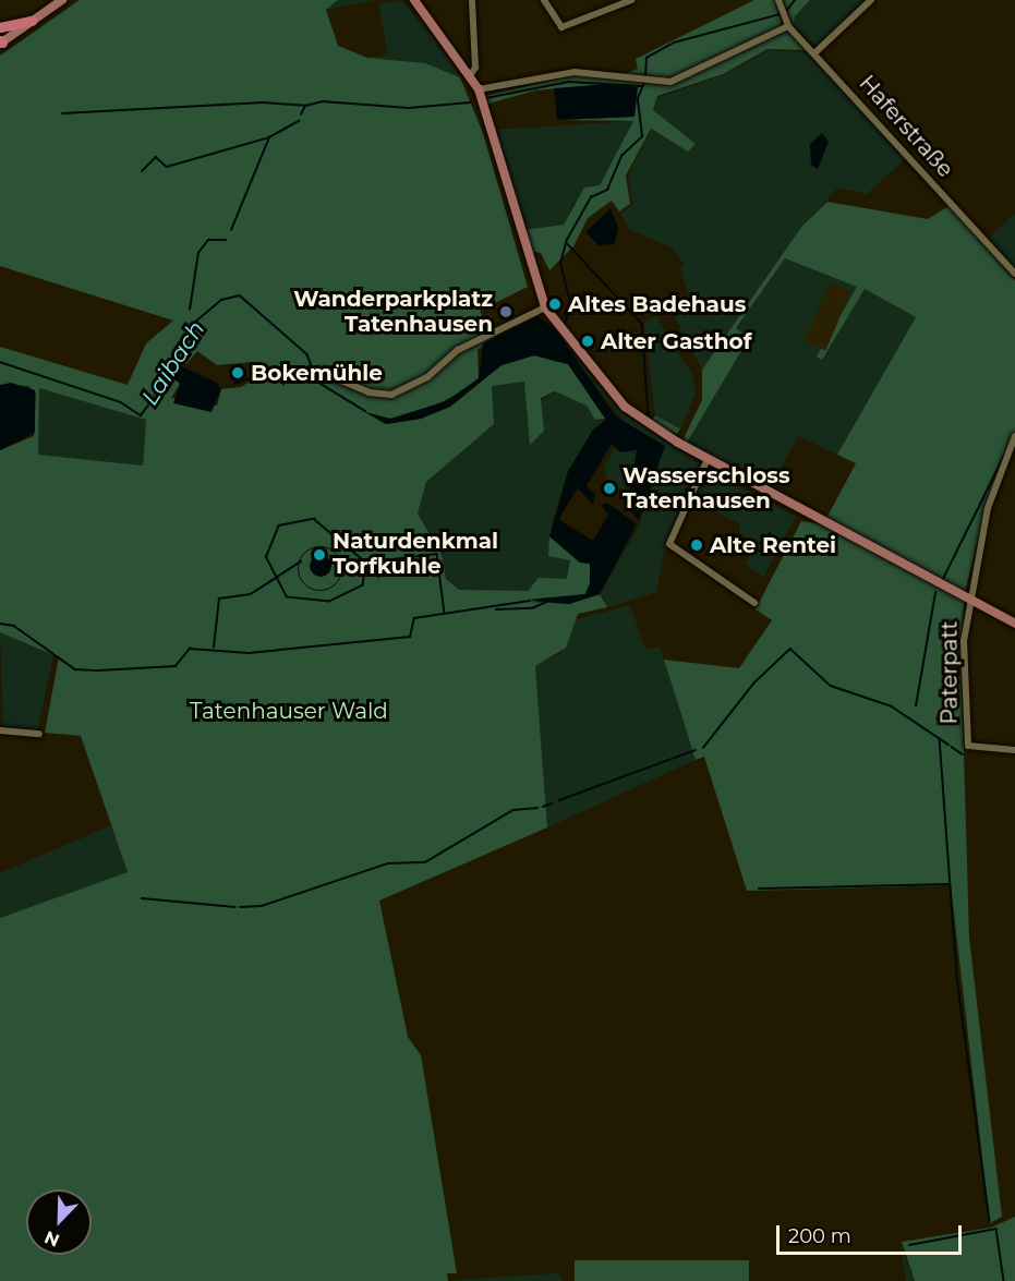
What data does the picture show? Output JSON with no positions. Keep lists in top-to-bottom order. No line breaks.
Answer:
{"streets":{"street":["Haferstraße","Paterpatt"]},"water":["Laibach"],"parks":["Tatenhauser Wald"],"places":["Altes Badehaus","Wanderparkplatz Tatenhausen","Alter Gasthof","Bokemühle","Wasserschloss Tatenhausen","Alte Rentei","Naturdenkmal Torfkuhle"],"scale_bar":"200 m","north":"bottom left"}
